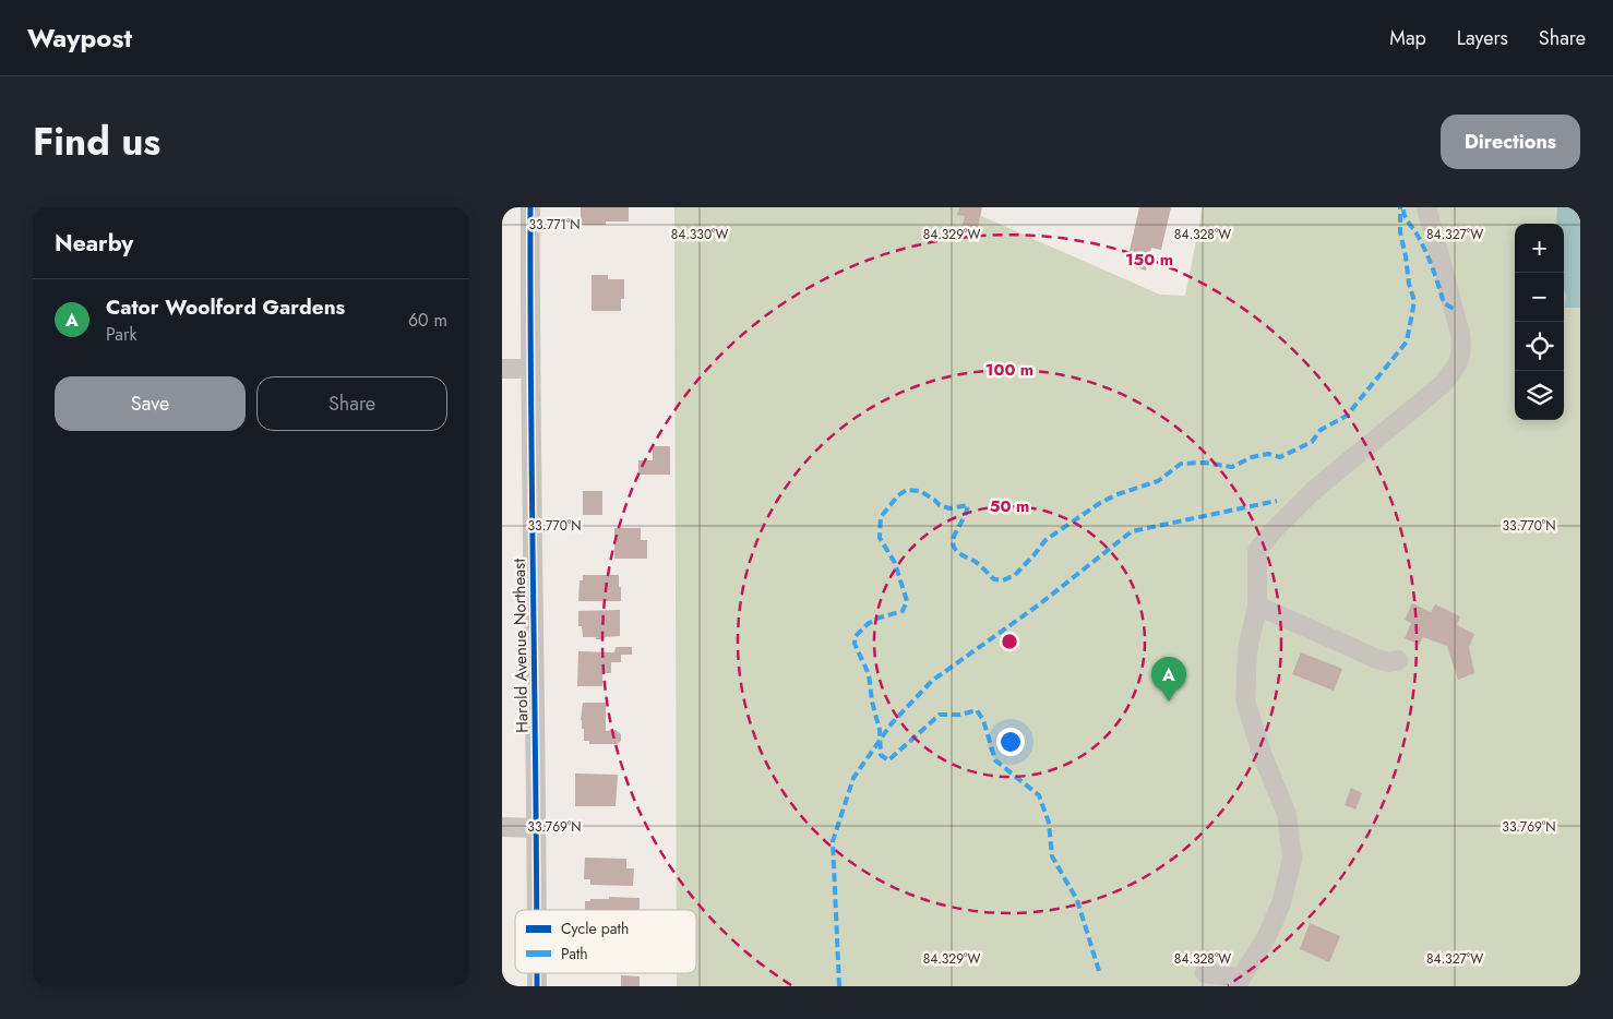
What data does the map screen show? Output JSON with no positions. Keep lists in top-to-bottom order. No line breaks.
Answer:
{"streets":{"street":["Harold Avenue Northeast"]},"legend":["Cycle path","Path"],"page":{"header":"Waypost","nav":["Map","Layers","Share"],"title":"Find us","buttons":["Directions",["Save","Share"]],"heading":"Nearby","map_buttons":["+","−"],"list":[{"mark":"A","name":"Cator Woolford Gardens","note":"Park","value":"60 m"}],"pins":"A"},"coordinates":["33.771°N","84.330°W","84.329°W","84.328°W","84.327°W","33.770°N","33.769°N"],"rings":["150 m","100 m","50 m"]}
